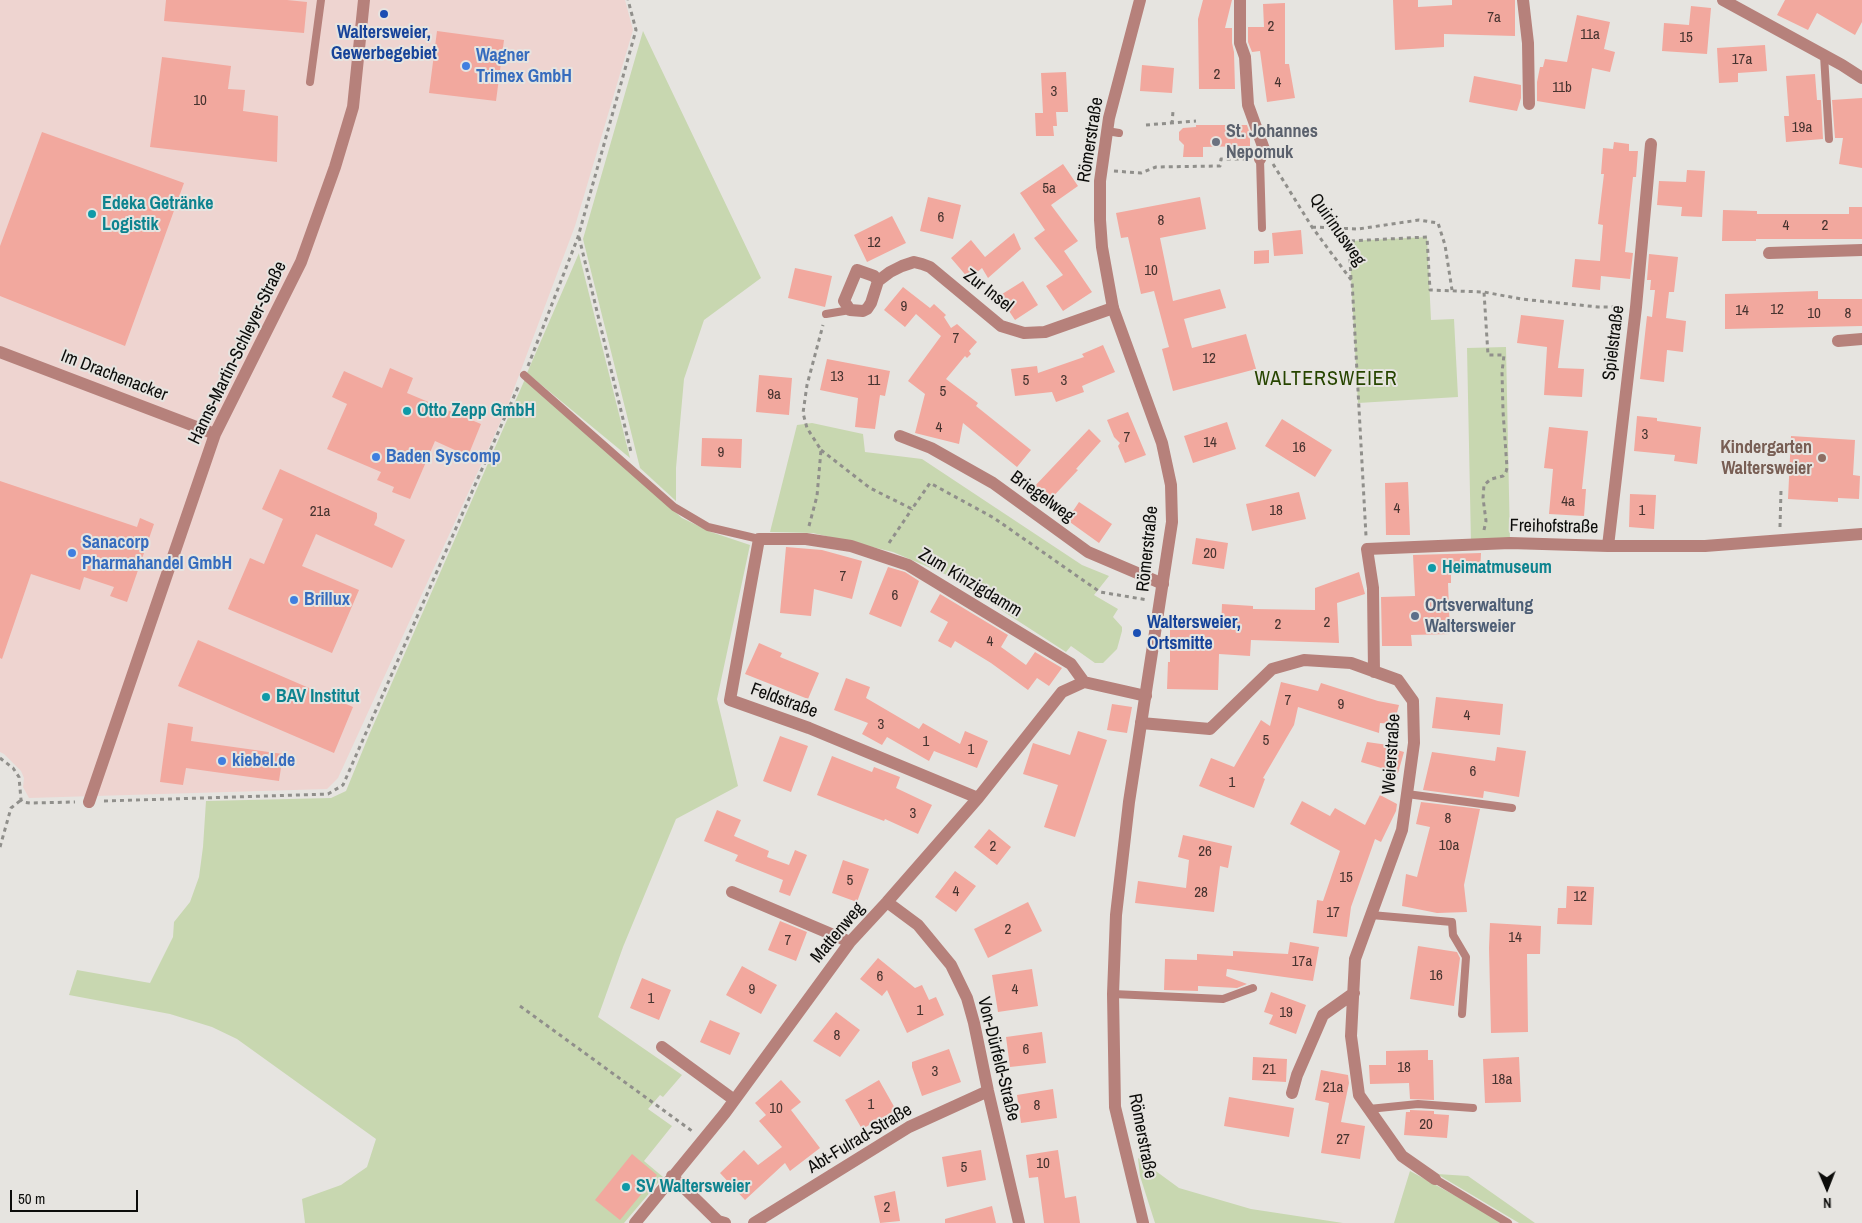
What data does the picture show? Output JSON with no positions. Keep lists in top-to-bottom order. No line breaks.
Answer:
{"streets":{"street":["Römerstraße","Zur Insel","Spielstraße","Hanns-Martin-Schleyer-Straße","Im Drachenacker","Briegelweg","Freihofstraße","Zum Kinzigdamm","Feldstraße","Weierstraße","Mattenweg","Von-Dürfeld-Straße","Abt-Fulrad-Straße"],"path":["Quirinusweg"]},"crossings":[["Römerstraße","Zur Insel"],["Römerstraße","Briegelweg"],["Römerstraße","Weierstraße"],["Quirinusweg","Freihofstraße"],["Spielstraße","Freihofstraße"],["Hanns-Martin-Schleyer-Straße","Im Drachenacker"],["Zum Kinzigdamm","Feldstraße"],["Zum Kinzigdamm","Mattenweg"],["Feldstraße","Mattenweg"],["Mattenweg","Von-Dürfeld-Straße"],["Von-Dürfeld-Straße","Abt-Fulrad-Straße"]],"districts":["WALTERSWEIER"],"places":["Waltersweier, Gewerbegebiet","Wagner Trimex GmbH","St. Johannes Nepomuk","Edeka Getränke Logistik","Otto Zepp GmbH","Baden Syscomp","Kindergarten Waltersweier","Sanacorp Pharmahandel GmbH","Heimatmuseum","Brillux","Ortsverwaltung Waltersweier","Waltersweier, Ortsmitte","BAV Institut","kiebel.de","SV Waltersweier"],"house_numbers":["7a","2","11a","15","17a","2","4","11b","3","10","19a","5a","6","8","4","2","12","10","9","12","14","10","8","7","12","13","11","5","3","5","9a","4","3","7","14","16","9","4a","4","18","1","21a","20","7","6","2","2","4","7","9","4","3","5","1","1","6","1","3","8","10a","2","26","15","5","4","28","12","17","2","14","7","17a","16","6","9","4","1","1","19","8","6","18","21","3","18a","21a","1","8","10","20","27","10","5","2"],"scale_bar":"50 m","north":"bottom"}
